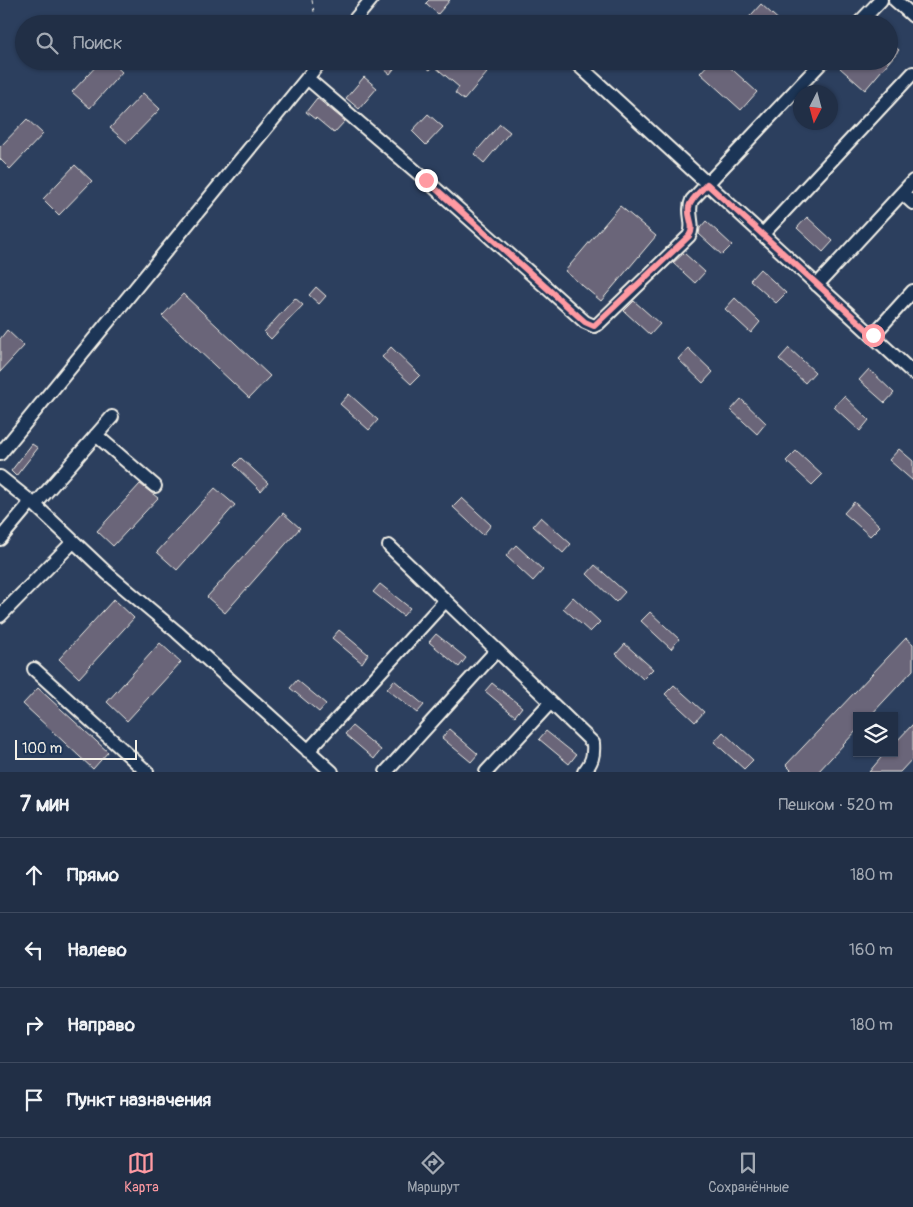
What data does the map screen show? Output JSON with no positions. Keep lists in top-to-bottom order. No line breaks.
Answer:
{"scale_bar":"100 m","north":"bottom","page":{"search":"Поиск","scale":"100 m","heading":["7 мин","Пешком · 520 m"],"list":[["Прямо","180 m"],["Налево","160 m"],["Направо","180 m"],"Пункт назначения"],"nav":["Карта","Маршрут","Сохранённые"]}}
